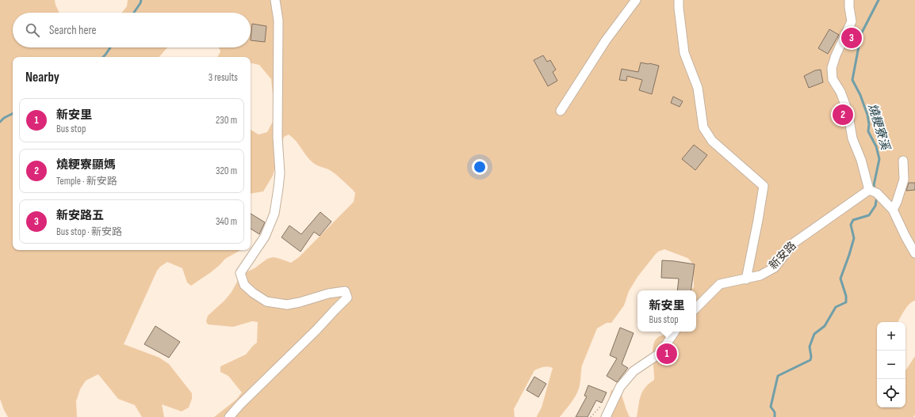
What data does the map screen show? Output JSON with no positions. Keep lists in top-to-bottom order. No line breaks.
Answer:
{"streets":{"street":["新安路"]},"water":["燒粳寮溪"],"page":{"search":"Search here","pins":["3","2","1"],"heading":["Nearby","3 results"],"list":[{"mark":"1","name":"新安里","note":"Bus stop","value":"230 m"},{"mark":"2","name":"燒粳寮顯媽","note":"Temple · 新安路","value":"320 m"},{"mark":"3","name":"新安路五","note":"Bus stop · 新安路","value":"340 m"}],"popup":["新安里","Bus stop"],"map_buttons":["+","−"]}}
